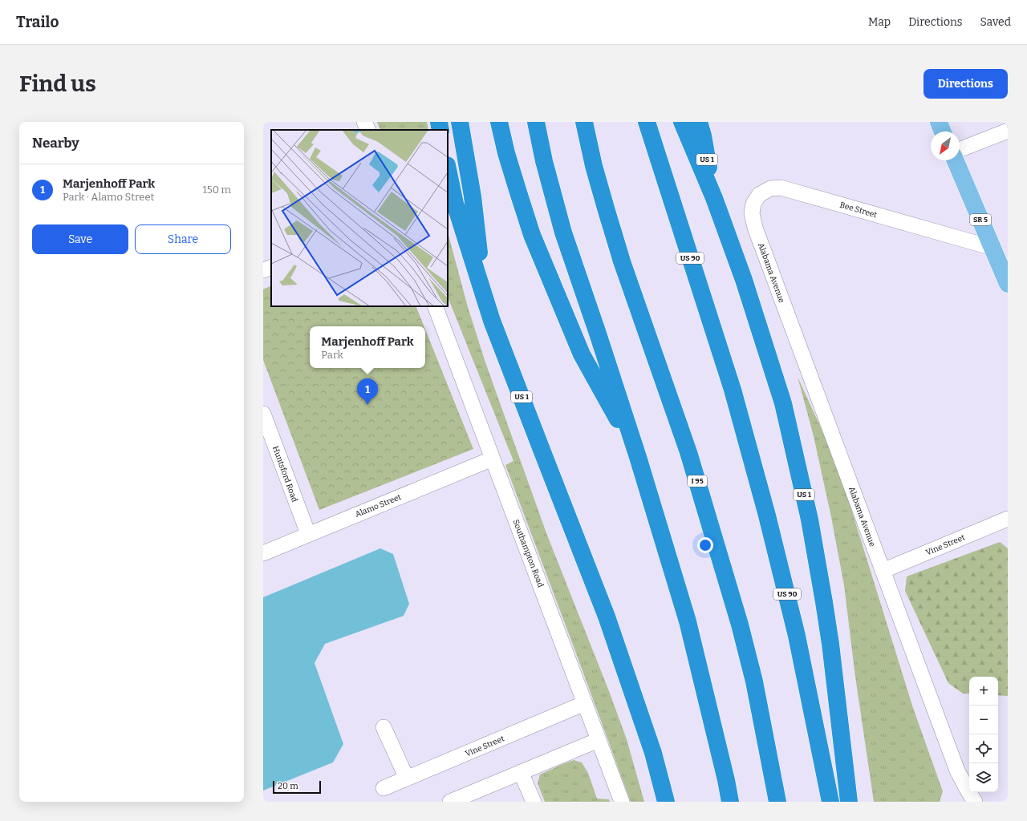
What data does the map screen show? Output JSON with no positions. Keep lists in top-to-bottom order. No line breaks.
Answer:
{"streets":{"highway":["US 1","US 90","I 95"],"main road":["SR 5"],"street":["Bee Street","Alabama Avenue","Huntsford Road","Alamo Street","Vine Street","Southampton Road"]},"crossings":[["Bee Street","SR 5"],["Bee Street","Alabama Avenue"],["Alabama Avenue","Vine Street"],["Huntsford Road","Alamo Street"],["Alamo Street","Southampton Road"],["Vine Street","Southampton Road"]],"scale_bar":"20 m","north":"bottom left","page":{"header":"Trailo","nav":["Map","Directions","Saved"],"buttons":["Directions",["Save","Share"]],"title":"Find us","heading":"Nearby","list":[{"mark":"1","name":"Marjenhoff Park","note":"Park · Alamo Street","value":"150 m"}],"popup":["Marjenhoff Park","Park"],"pins":"1","map_buttons":["+","−"],"scale":"20 m"}}
